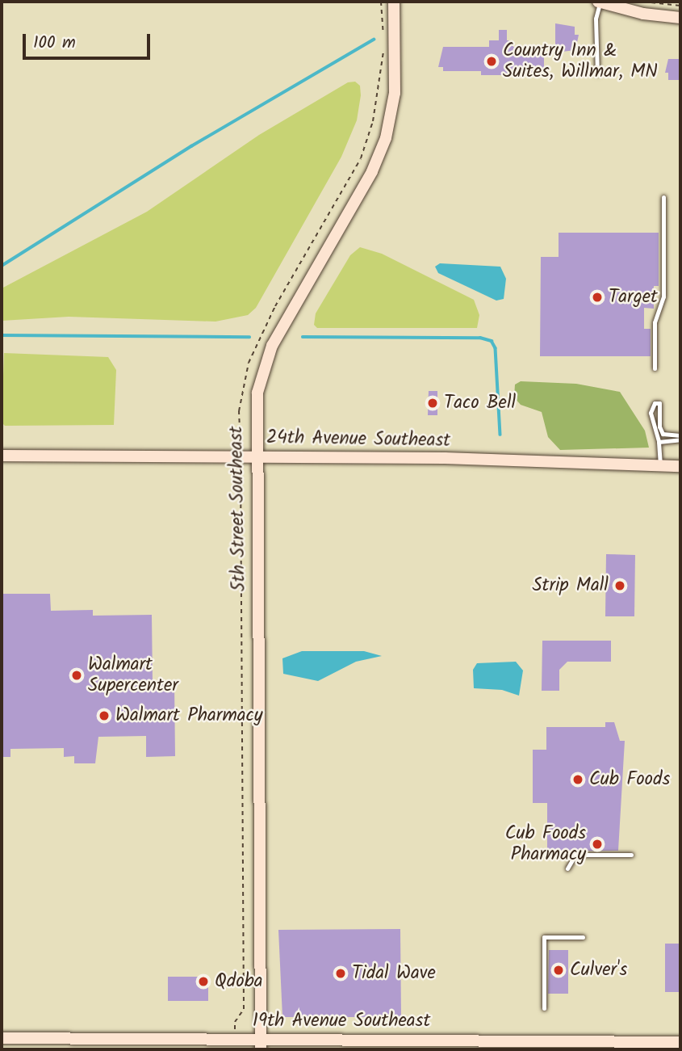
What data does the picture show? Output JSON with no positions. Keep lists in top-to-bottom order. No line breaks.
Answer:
{"streets":{"street":["24th Avenue Southeast","5th Street Southeast","19th Avenue Southeast"]},"crossings":[["24th Avenue Southeast","5th Street Southeast"],["5th Street Southeast","19th Avenue Southeast"]],"places":["Country Inn & Suites, Willmar, MN","Target","Taco Bell","Strip Mall","Walmart Supercenter","Walmart Pharmacy","Cub Foods","Cub Foods Pharmacy","Culver's","Tidal Wave","Qdoba"],"scale_bar":"100 m"}
